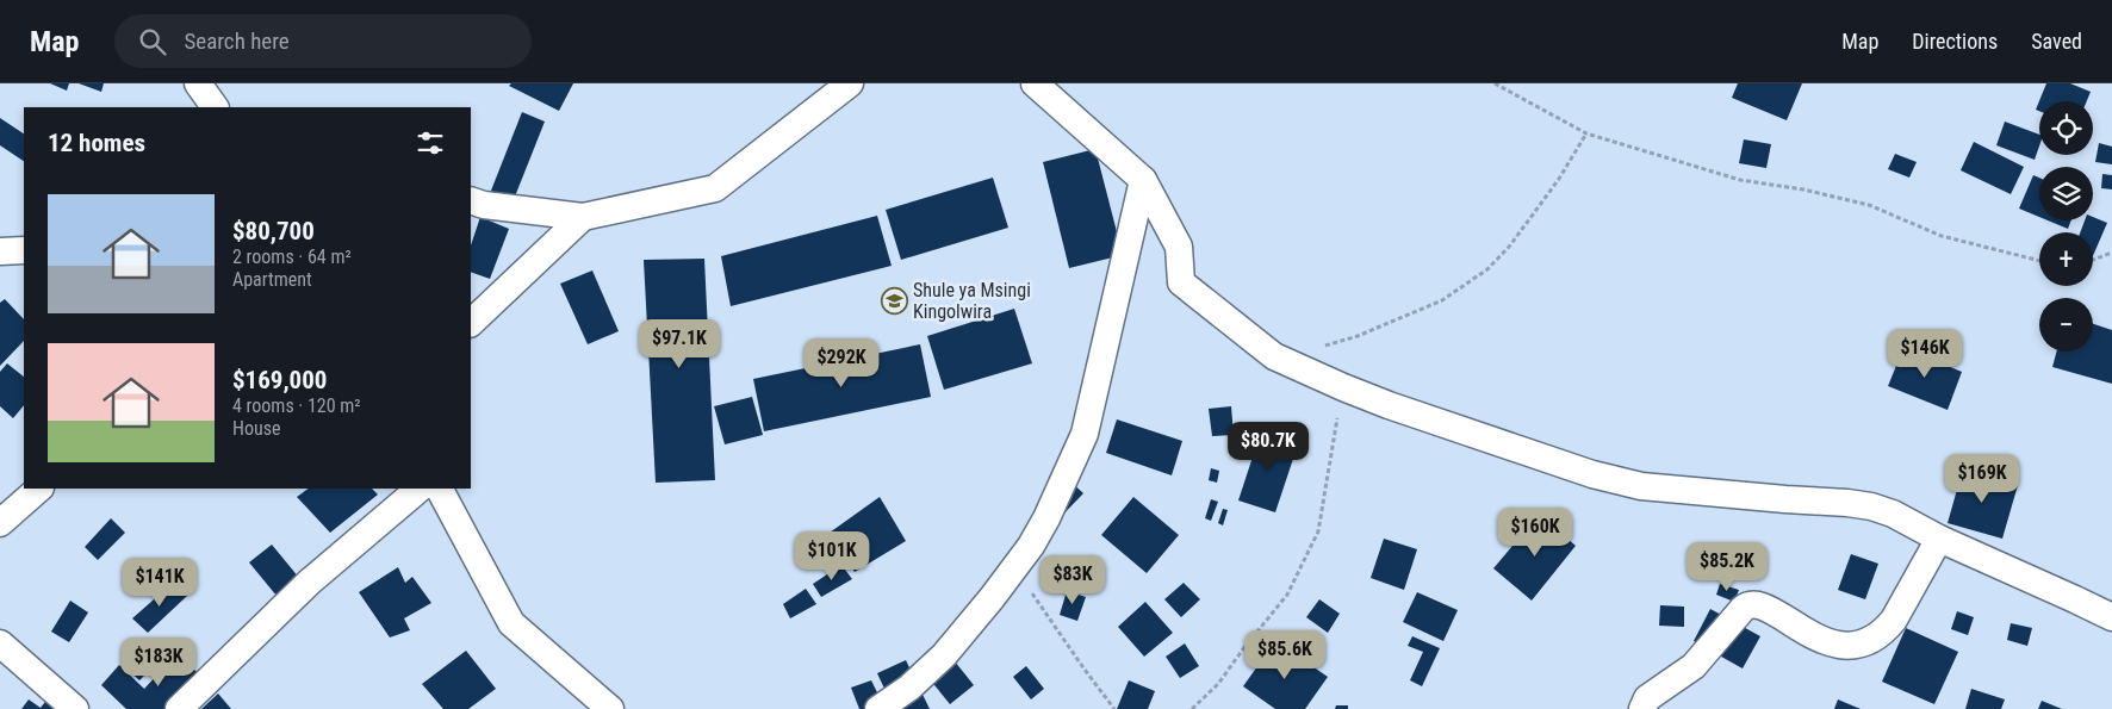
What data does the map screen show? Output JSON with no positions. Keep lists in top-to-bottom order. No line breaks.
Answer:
{"places":{"school or university":["Shule ya Msingi Kingolwira"]},"page":{"header":"Map","search":"Search here","nav":["Map","Directions","Saved"],"map_buttons":["+","−"],"heading":"12 homes","list":[{"name":"$80,700","note":"2 rooms · 64 m² · Apartment"},{"name":"$169,000","note":"4 rooms · 120 m² · House"}],"price":["$97.1K","$146K","$292K","$80.7K","$169K","$160K","$101K","$85.2K","$83K","$141K","$85.6K","$183K"]}}
